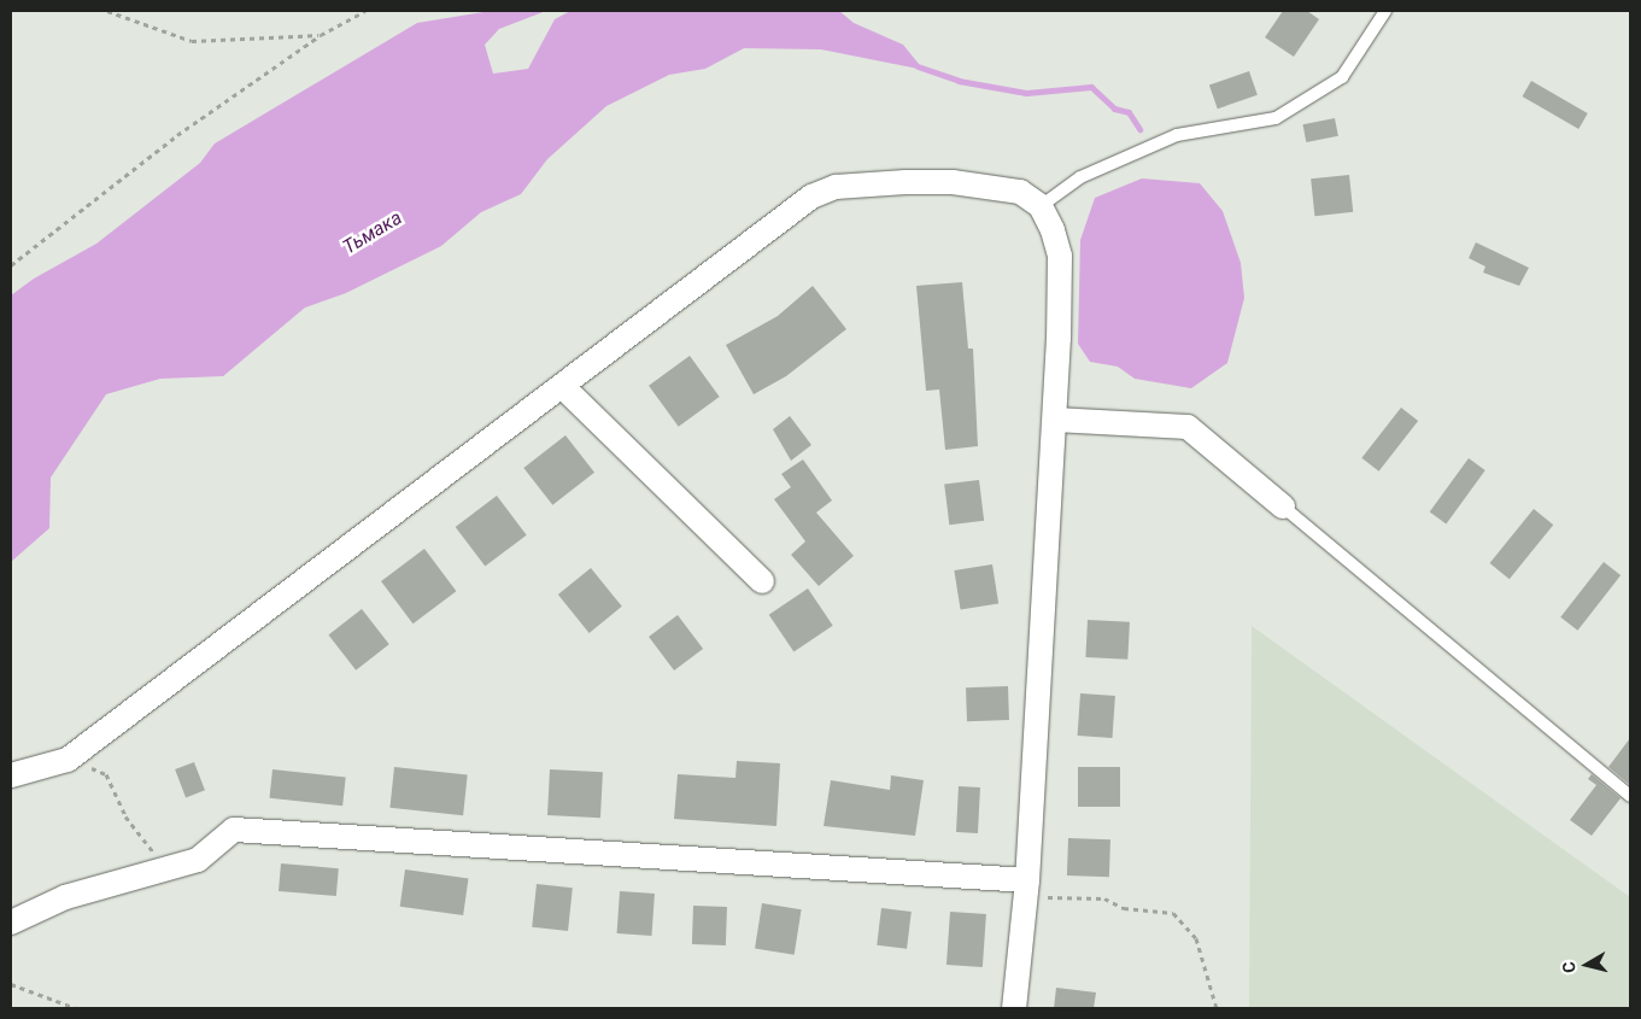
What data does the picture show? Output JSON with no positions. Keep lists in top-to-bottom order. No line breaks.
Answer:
{"water":["Тьмака"],"north":"left"}
